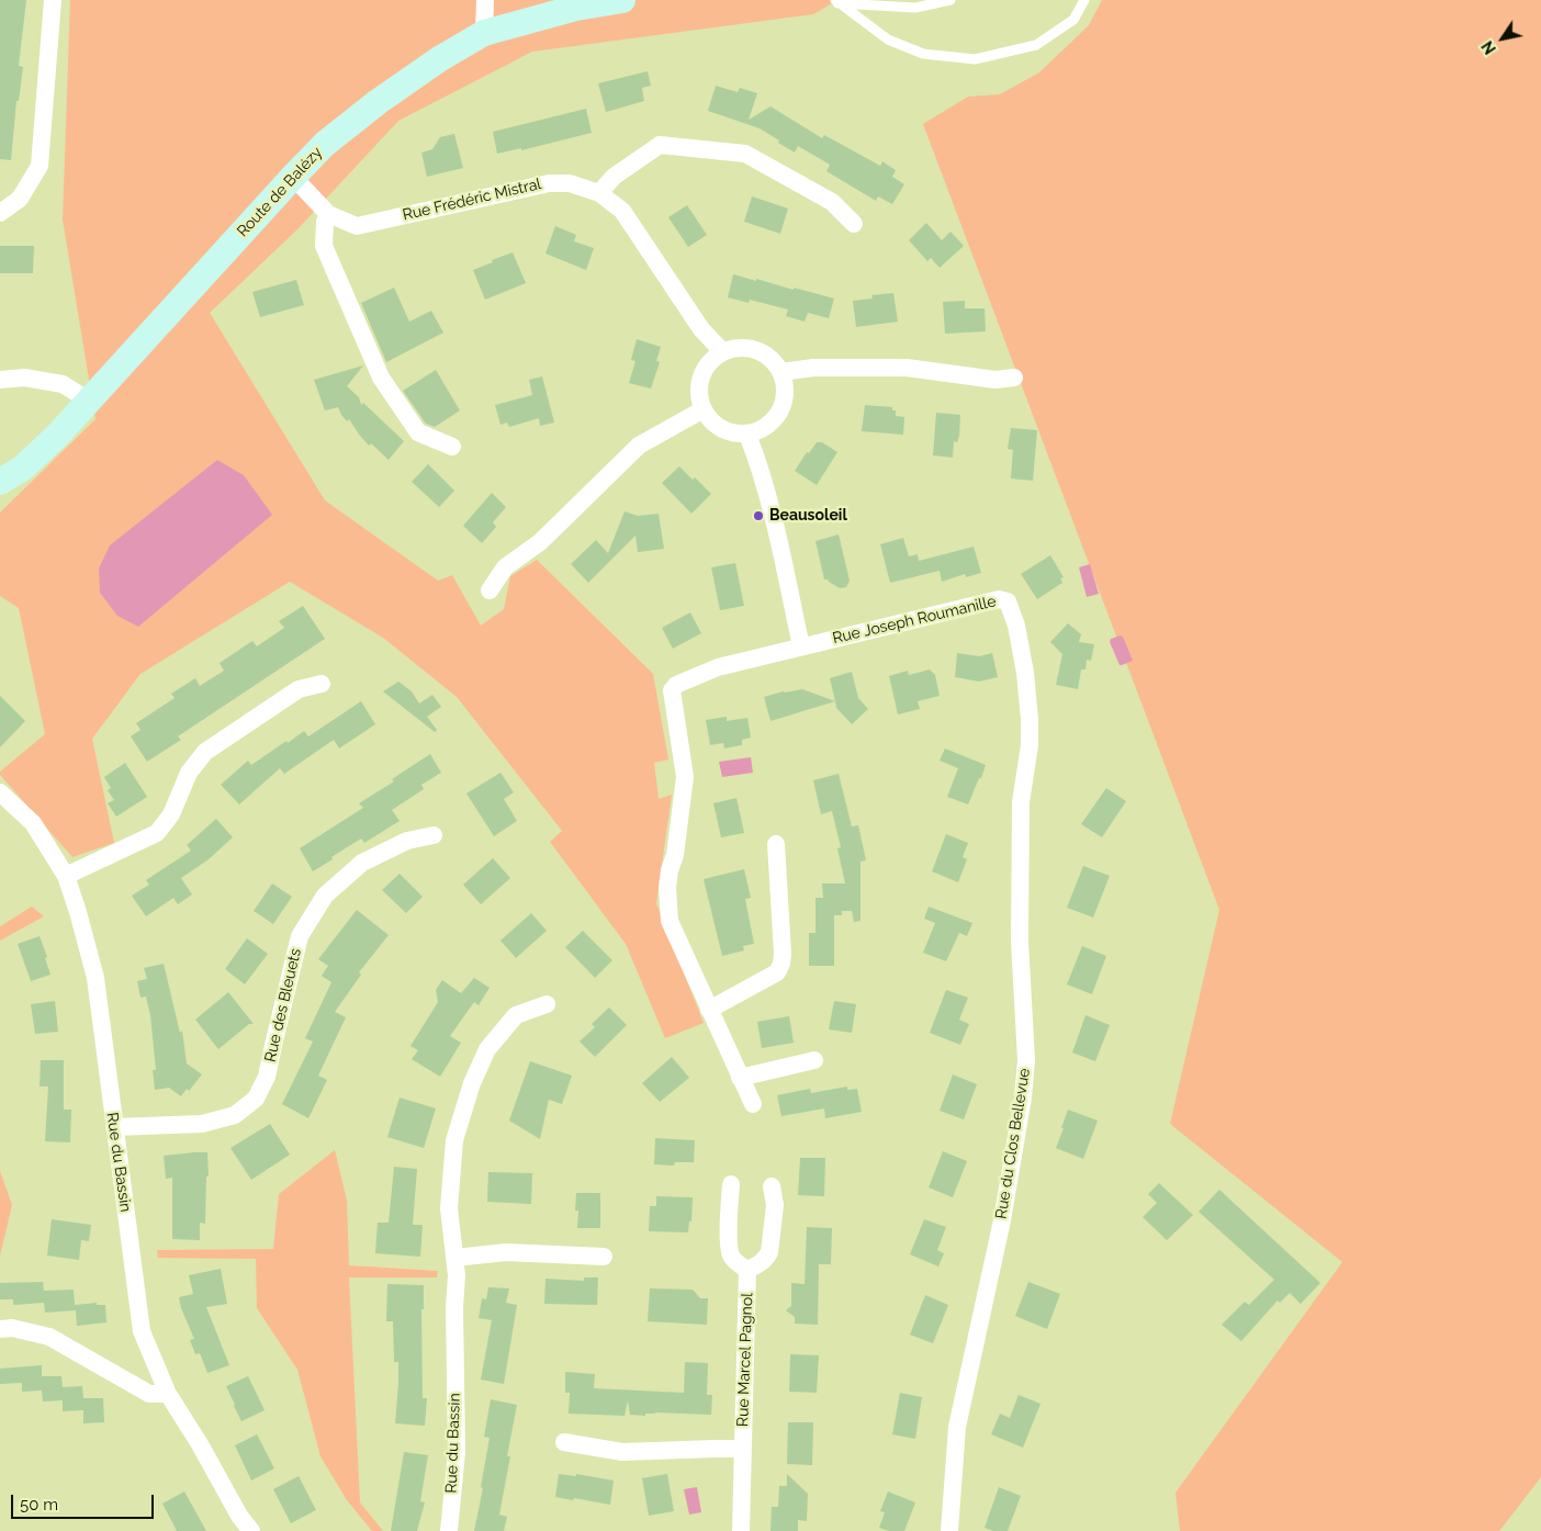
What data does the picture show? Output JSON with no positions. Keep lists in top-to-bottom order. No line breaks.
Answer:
{"streets":{"main road":["Route de Balézy"],"street":["Rue Frédéric Mistral","Rue Joseph Roumanille","Rue des Bleuets","Rue du Clos Bellevue","Rue du Bassin","Rue Marcel Pagnol"]},"crossings":[["Route de Balézy","Rue Frédéric Mistral"],["Rue Joseph Roumanille","Rue du Clos Bellevue"],["Rue des Bleuets","Rue du Bassin"]],"places":["Beausoleil"],"scale_bar":"50 m","north":"bottom left"}
